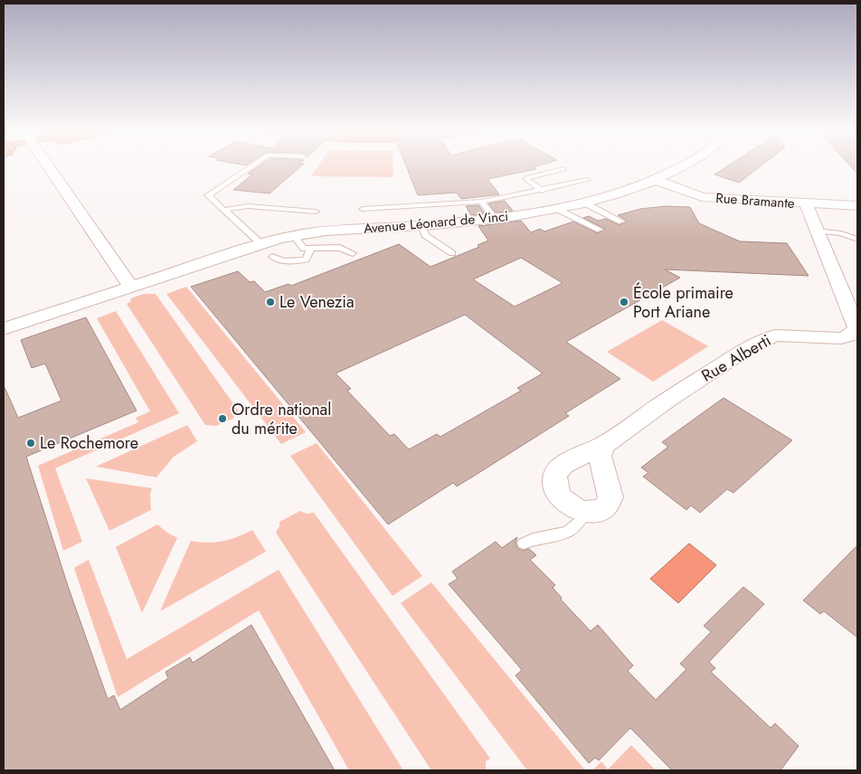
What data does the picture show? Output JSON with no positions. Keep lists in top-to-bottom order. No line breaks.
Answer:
{"streets":{"street":["Rue Bramante","Avenue Léonard de Vinci","Rue Alberti"]},"crossings":[["Rue Bramante","Avenue Léonard de Vinci"],["Rue Bramante","Rue Alberti"]],"places":["Le Venezia","École primaire Port Ariane","Ordre national du mérite","Le Rochemore"]}
